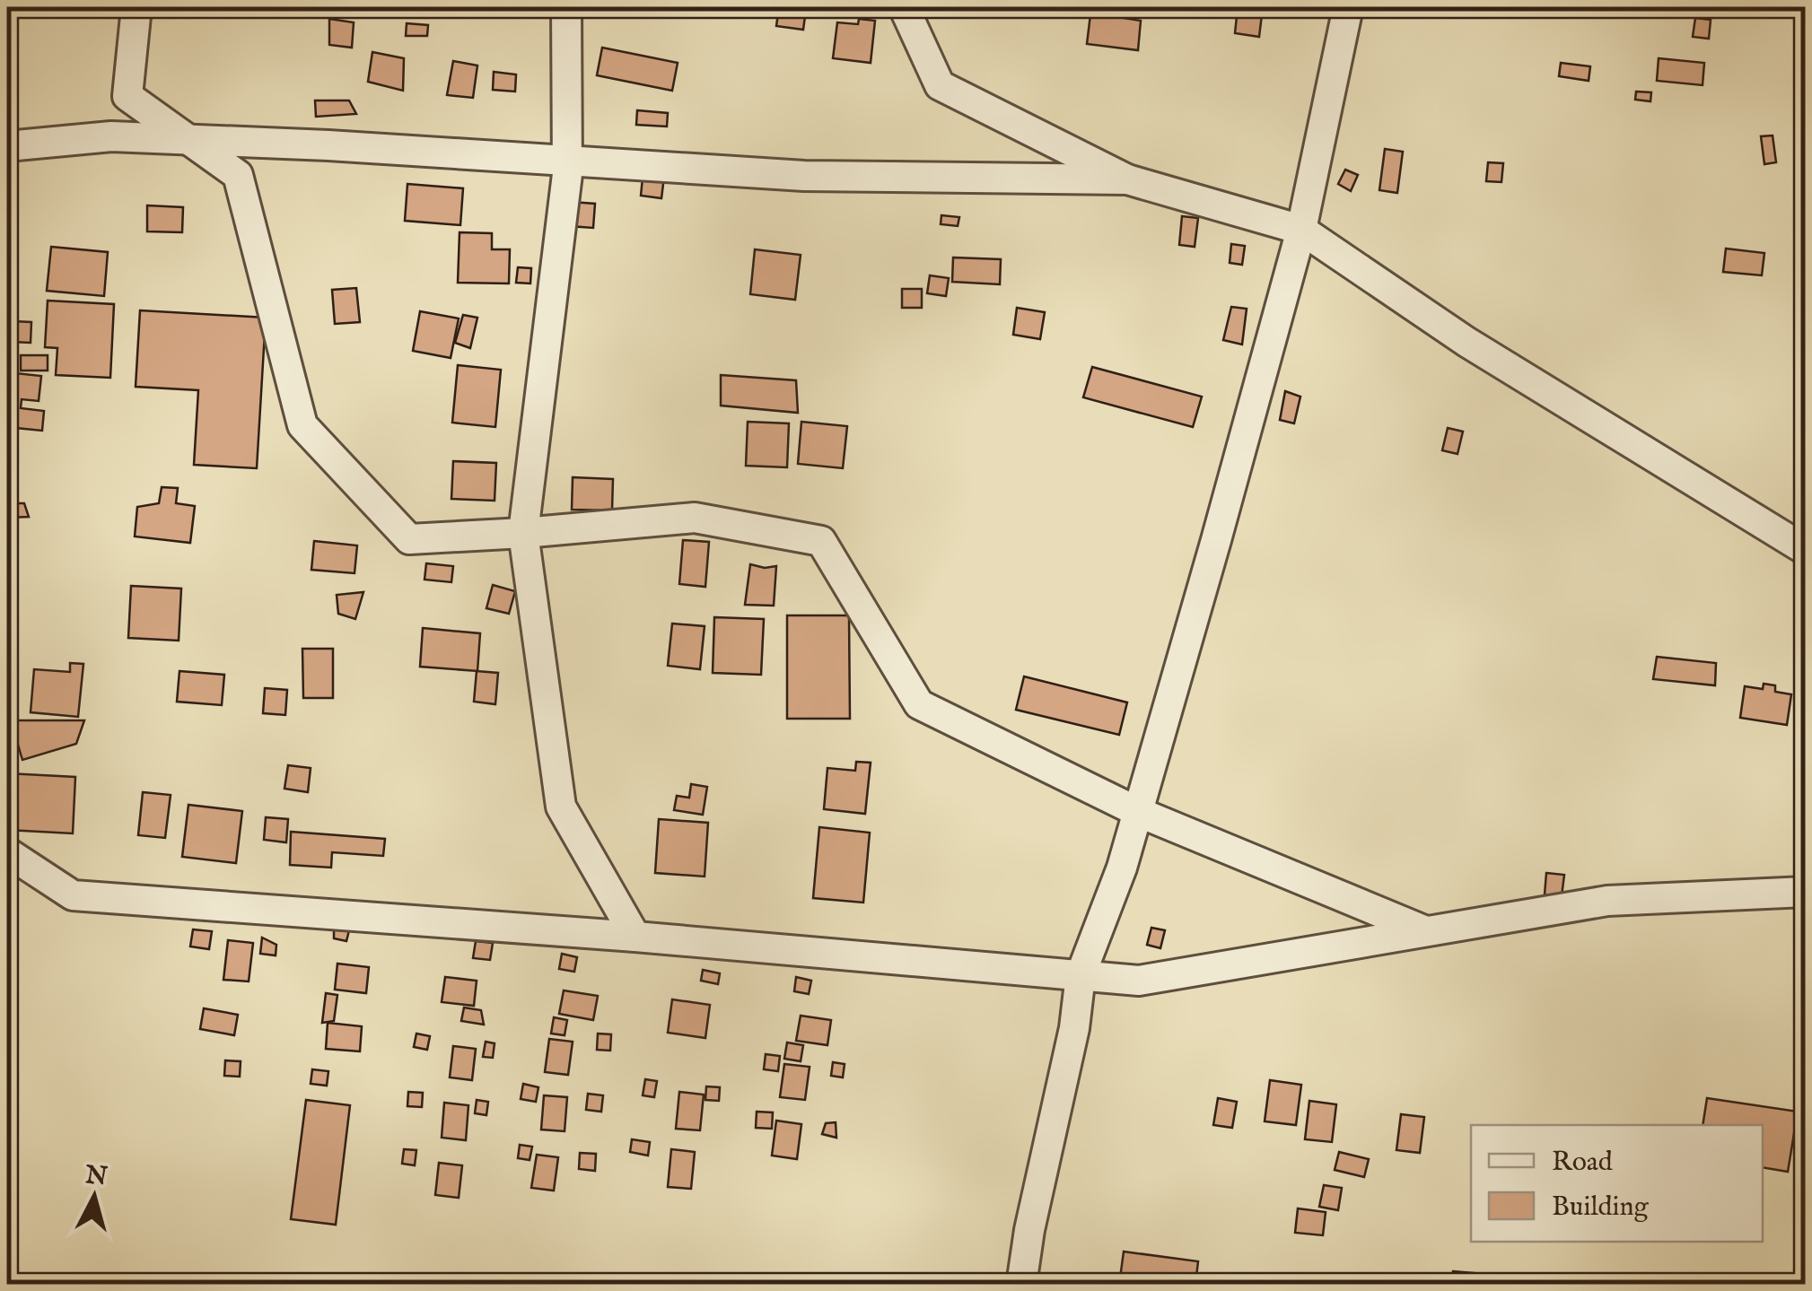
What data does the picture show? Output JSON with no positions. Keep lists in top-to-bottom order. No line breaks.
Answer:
{"legend":["Road","Building"],"north":"top"}
